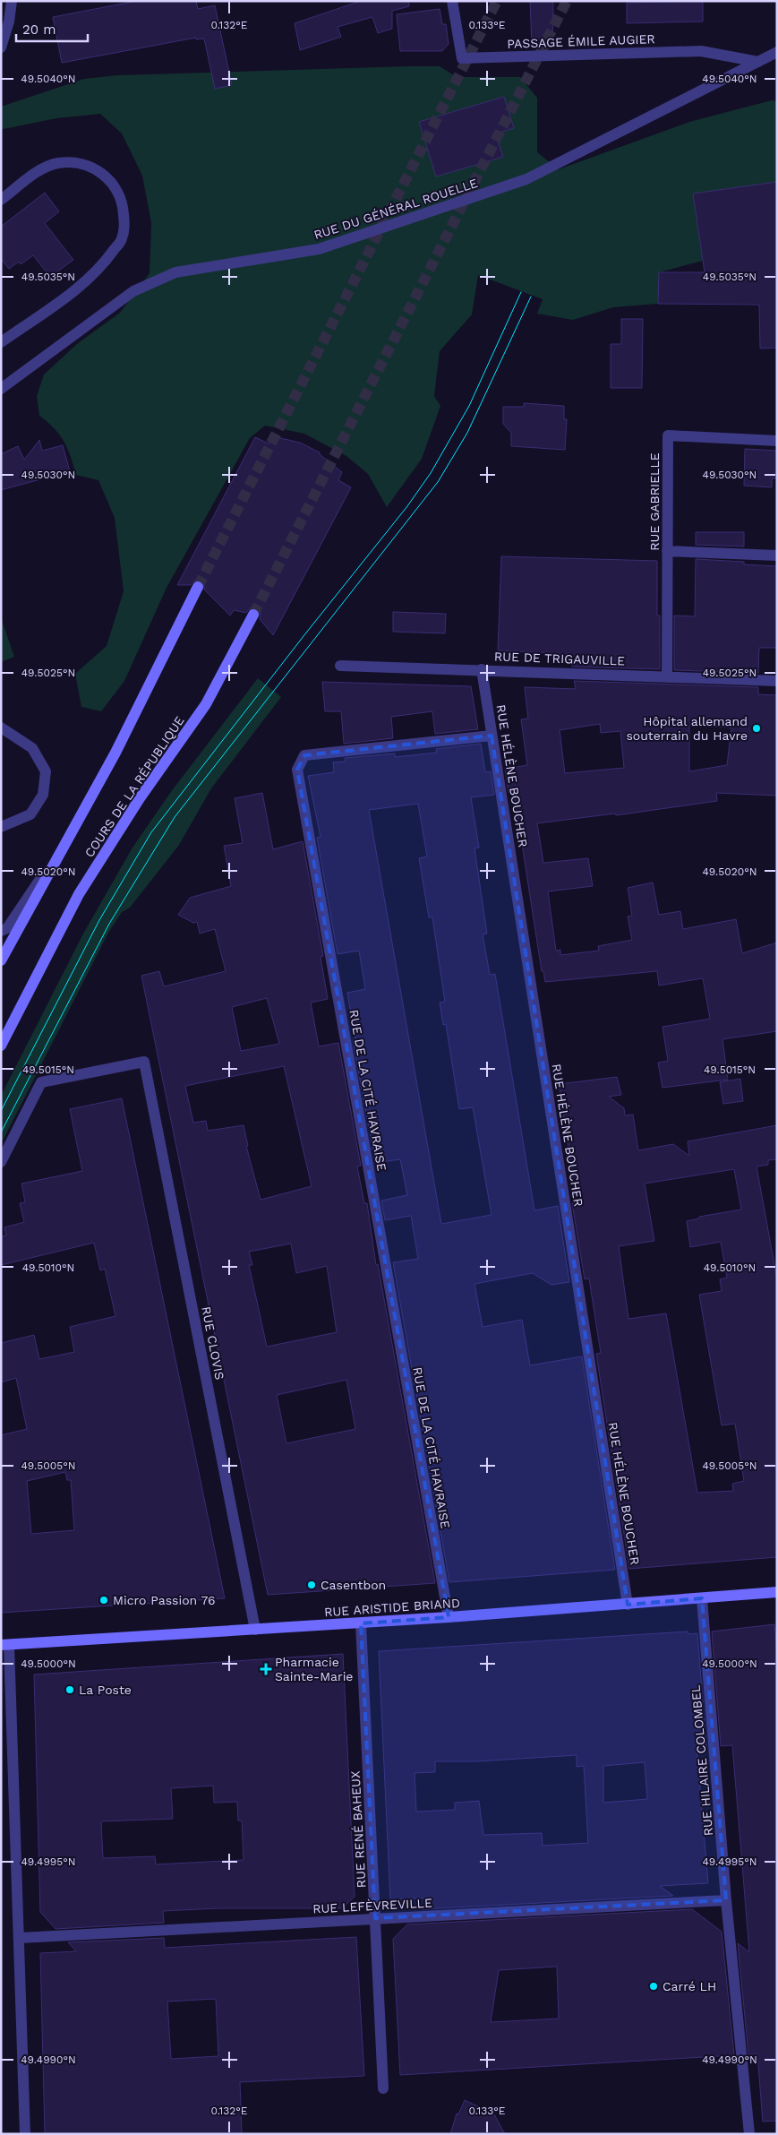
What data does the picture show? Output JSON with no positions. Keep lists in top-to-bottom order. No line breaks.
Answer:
{"streets":{"main road":["COURS DE LA RÉPUBLIQUE","RUE ARISTIDE BRIAND"],"street":["PASSAGE ÉMILE AUGIER","RUE DU GÉNÉRAL ROUELLE","RUE GABRIELLE","RUE DE TRIGAUVILLE","RUE HÉLÈNE BOUCHER","RUE DE LA CITÉ HAVRAISE","RUE CLOVIS","RUE HILAIRE COLOMBEL","RUE RENÉ BAHEUX","RUE LEFÈVREVILLE"]},"crossings":[["PASSAGE ÉMILE AUGIER","RUE DU GÉNÉRAL ROUELLE"],["RUE GABRIELLE","RUE DE TRIGAUVILLE"],["RUE DE TRIGAUVILLE","RUE HÉLÈNE BOUCHER"],["RUE HÉLÈNE BOUCHER","RUE DE LA CITÉ HAVRAISE"],["RUE HÉLÈNE BOUCHER","RUE ARISTIDE BRIAND"],["RUE DE LA CITÉ HAVRAISE","RUE ARISTIDE BRIAND"],["RUE CLOVIS","RUE ARISTIDE BRIAND"],["RUE ARISTIDE BRIAND","RUE HILAIRE COLOMBEL"],["RUE ARISTIDE BRIAND","RUE RENÉ BAHEUX"],["RUE HILAIRE COLOMBEL","RUE LEFÈVREVILLE"],["RUE RENÉ BAHEUX","RUE LEFÈVREVILLE"]],"places":{"other":["Hôpital allemand souterrain du Havre","Casentbon","Micro Passion 76","La Poste","Carré LH"],"health":["Pharmacie Sainte-Marie"]},"scale_bar":"20 m","coordinates":["0.132°E","0.133°E","49.5040°N","49.5035°N","49.5030°N","49.5025°N","49.5020°N","49.5015°N","49.5010°N","49.5005°N","49.5000°N","49.4995°N","49.4990°N"]}
